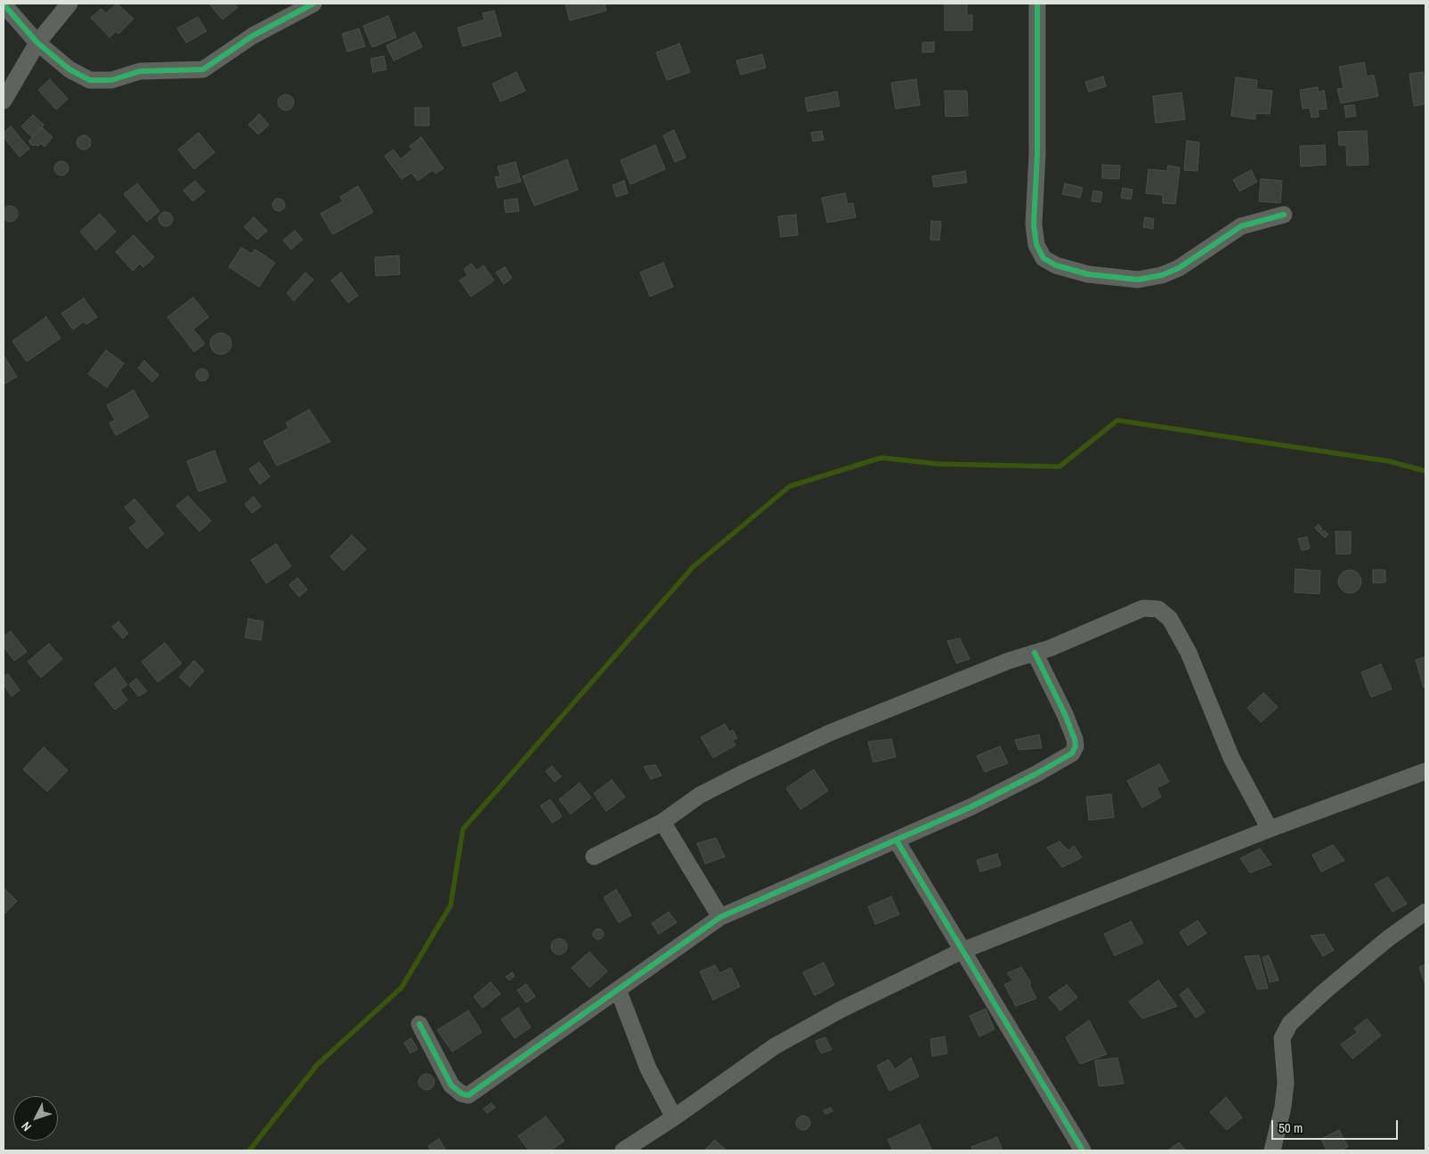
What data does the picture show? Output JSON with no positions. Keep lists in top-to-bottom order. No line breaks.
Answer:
{"scale_bar":"50 m","north":"bottom left"}
